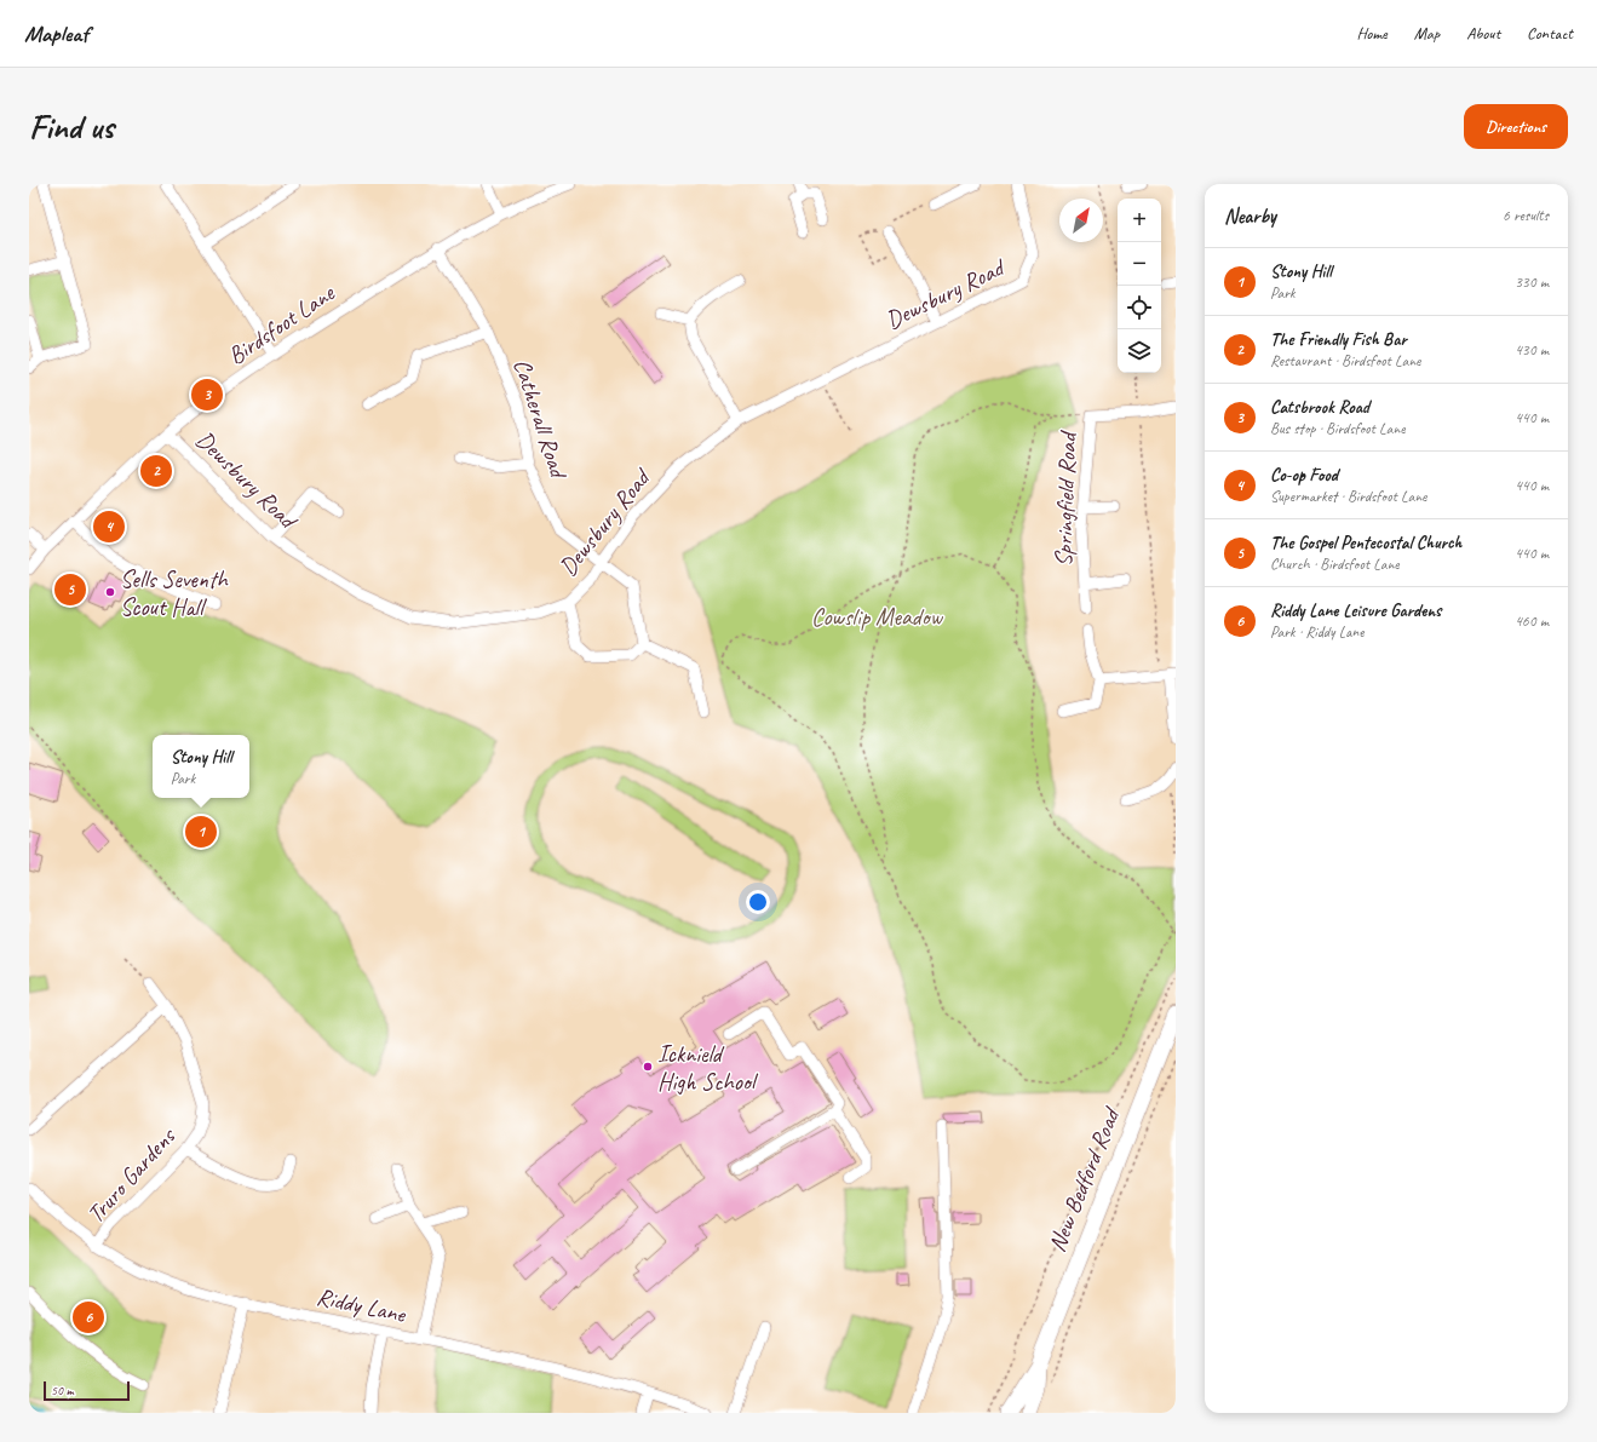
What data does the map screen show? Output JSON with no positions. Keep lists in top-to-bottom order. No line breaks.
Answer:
{"streets":{"highway":["New Bedford Road"],"street":["Dewsbury Road","Birdsfoot Lane","Catherall Road","Springfield Road","Truro Gardens","Riddy Lane"]},"crossings":[["Dewsbury Road","Birdsfoot Lane"],["Dewsbury Road","Catherall Road"],["Birdsfoot Lane","Catherall Road"],["Truro Gardens","Riddy Lane"]],"parks":["Cowslip Meadow"],"places":["Sells Seventh Scout Hall","Icknield High School"],"scale_bar":"50 m","north":"top right","page":{"header":"Mapleaf","nav":["Home","Map","About","Contact"],"buttons":"Directions","title":"Find us","heading":["Nearby","6 results"],"map_buttons":["+","−"],"list":[{"mark":"1","name":"Stony Hill","note":"Park","value":"330 m"},{"mark":"2","name":"The Friendly Fish Bar","note":"Restaurant · Birdsfoot Lane","value":"430 m"},{"mark":"3","name":"Catsbrook Road","note":"Bus stop · Birdsfoot Lane","value":"440 m"},{"mark":"4","name":"Co-op Food","note":"Supermarket · Birdsfoot Lane","value":"440 m"},{"mark":"5","name":"The Gospel Pentecostal Church","note":"Church · Birdsfoot Lane","value":"440 m"},{"mark":"6","name":"Riddy Lane Leisure Gardens","note":"Park · Riddy Lane","value":"460 m"}],"pins":["3","2","4","5","1","6"],"popup":["Stony Hill","Park"],"scale":"50 m"}}
